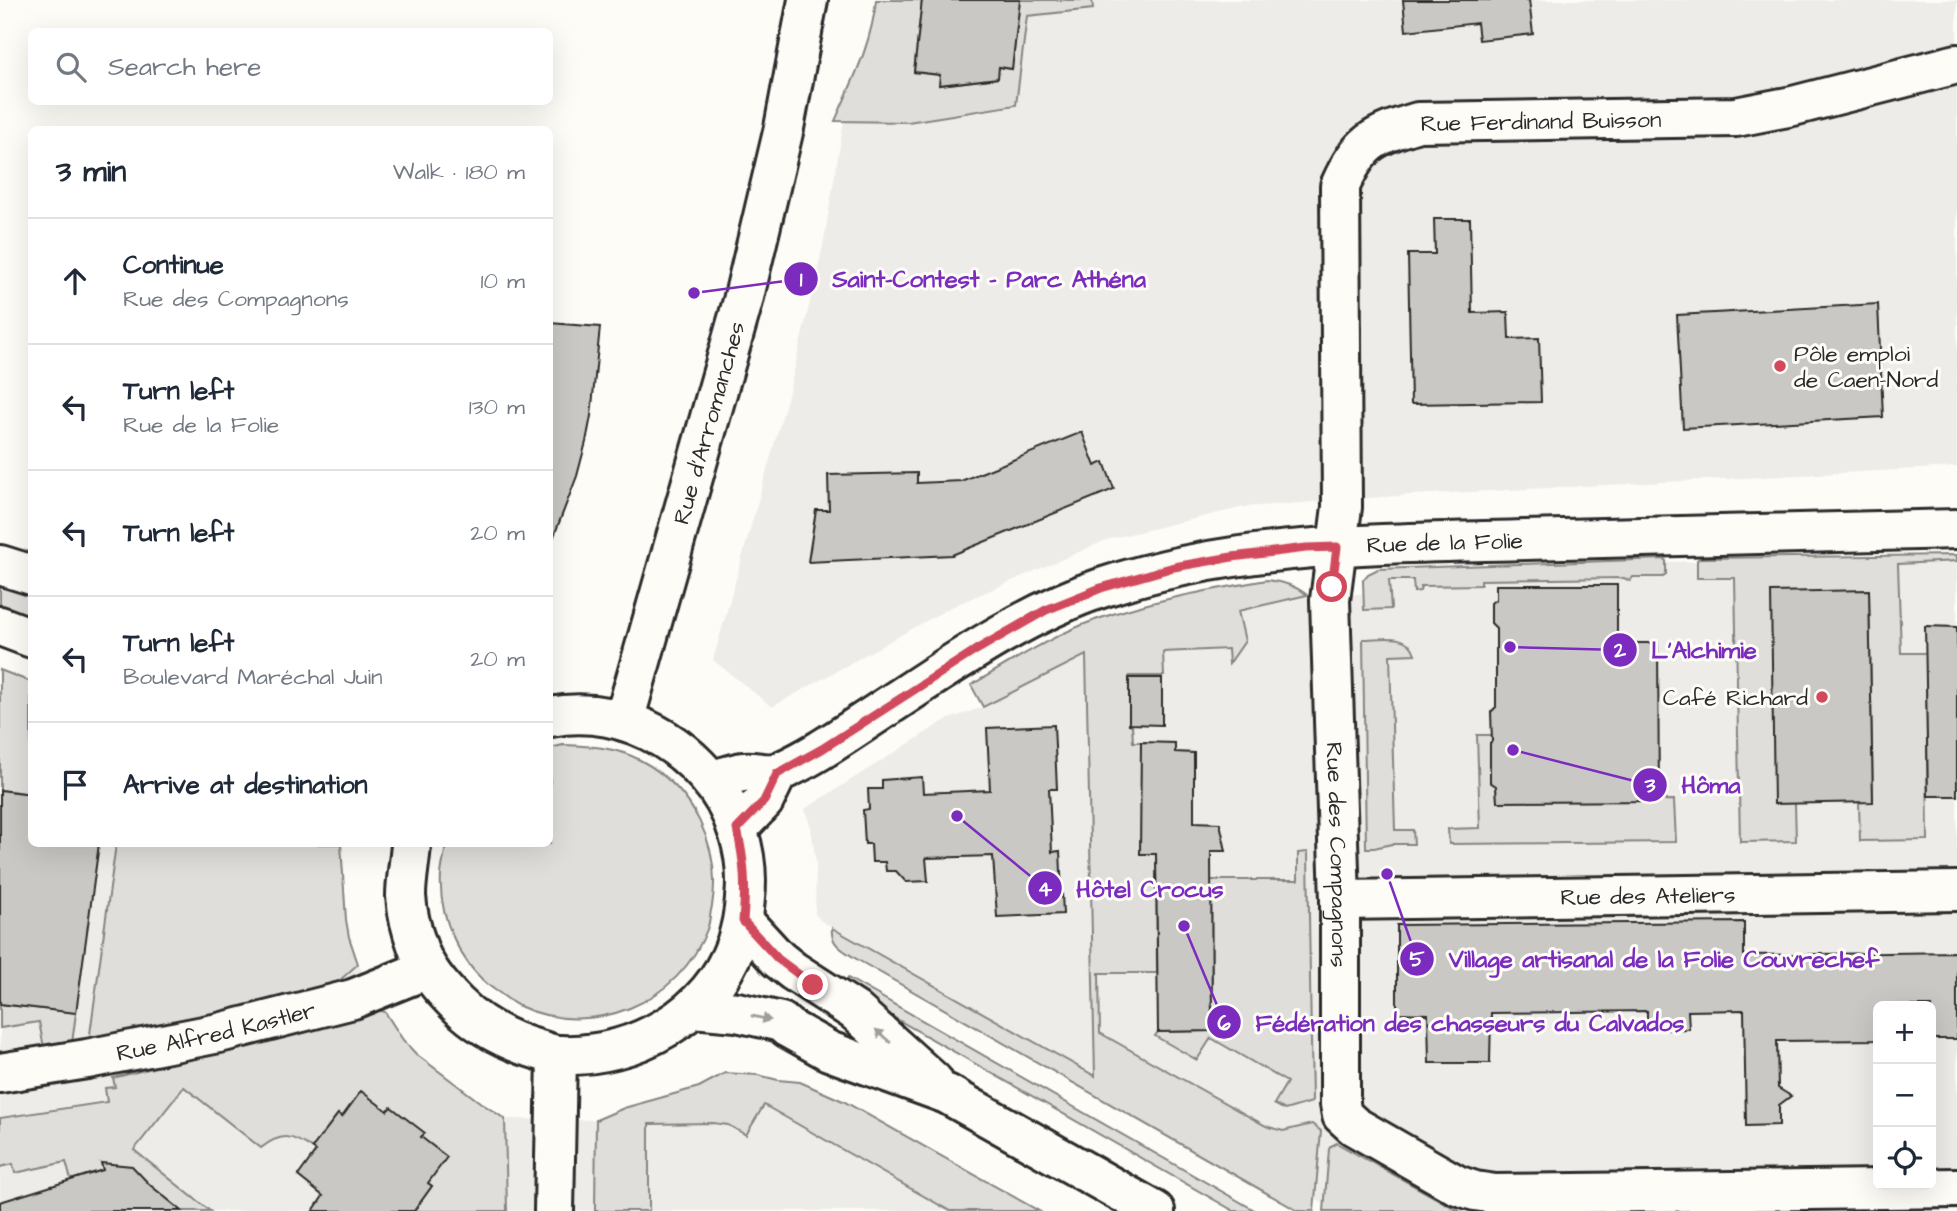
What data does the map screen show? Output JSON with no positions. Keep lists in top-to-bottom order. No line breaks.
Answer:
{"streets":{"street":["Rue Ferdinand Buisson","Rue d'Arromanches","Rue de la Folie","Rue des Compagnons","Rue des Ateliers","Rue Alfred Kastler"]},"crossings":[["Rue Ferdinand Buisson","Rue de la Folie"],["Rue Ferdinand Buisson","Rue des Compagnons"],["Rue de la Folie","Rue des Compagnons"],["Rue des Compagnons","Rue des Ateliers"]],"places":["Saint-Contest - Parc Athéna","Pôle emploi de Caen-Nord","L'Alchimie","Café Richard","Hôma","Hôtel Crocus","Village artisanal de la Folie Couvrechef","Fédération des chasseurs du Calvados"],"page":{"search":"Search here","heading":["3 min","Walk · 180 m"],"list":[["Continue","Rue des Compagnons","10 m"],["Turn left","Rue de la Folie","130 m"],["Turn left","20 m"],["Turn left","Boulevard Maréchal Juin","20 m"],"Arrive at destination"],"map_buttons":["+","−"]}}
